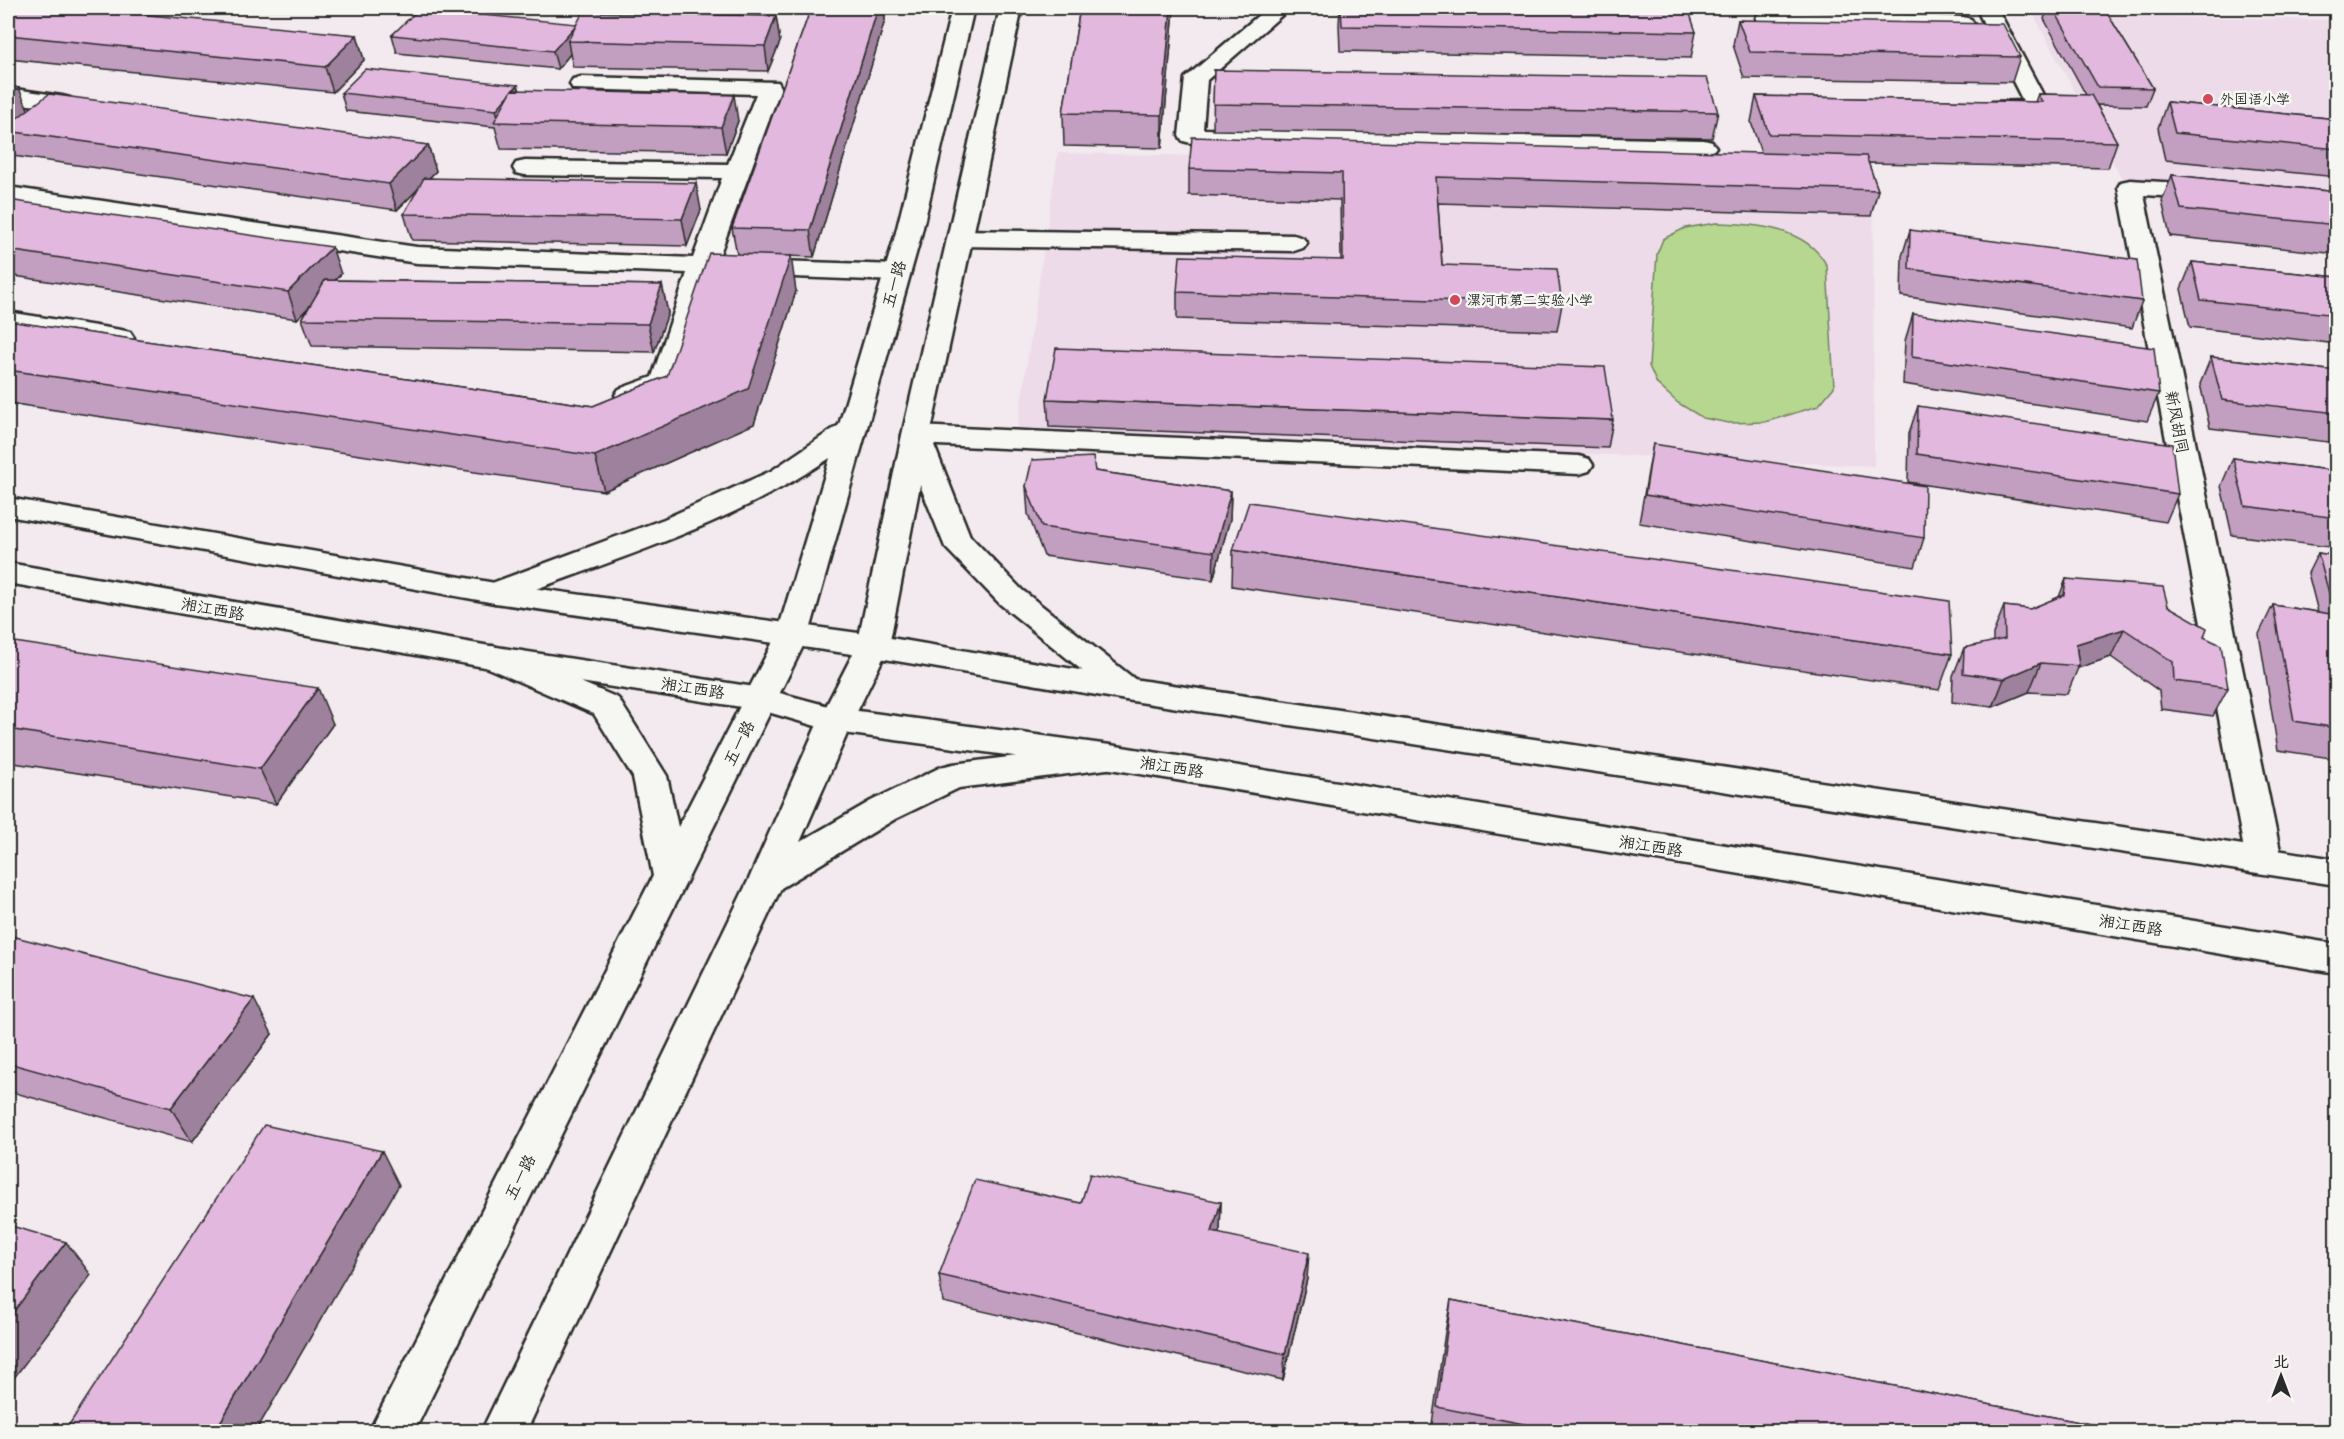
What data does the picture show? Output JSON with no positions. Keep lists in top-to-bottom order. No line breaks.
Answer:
{"streets":{"street":["五一路","新风胡同","湘江西路"]},"crossings":[["五一路","湘江西路"]],"places":["外国语小学","漯河市第二实验小学"],"north":"top"}
